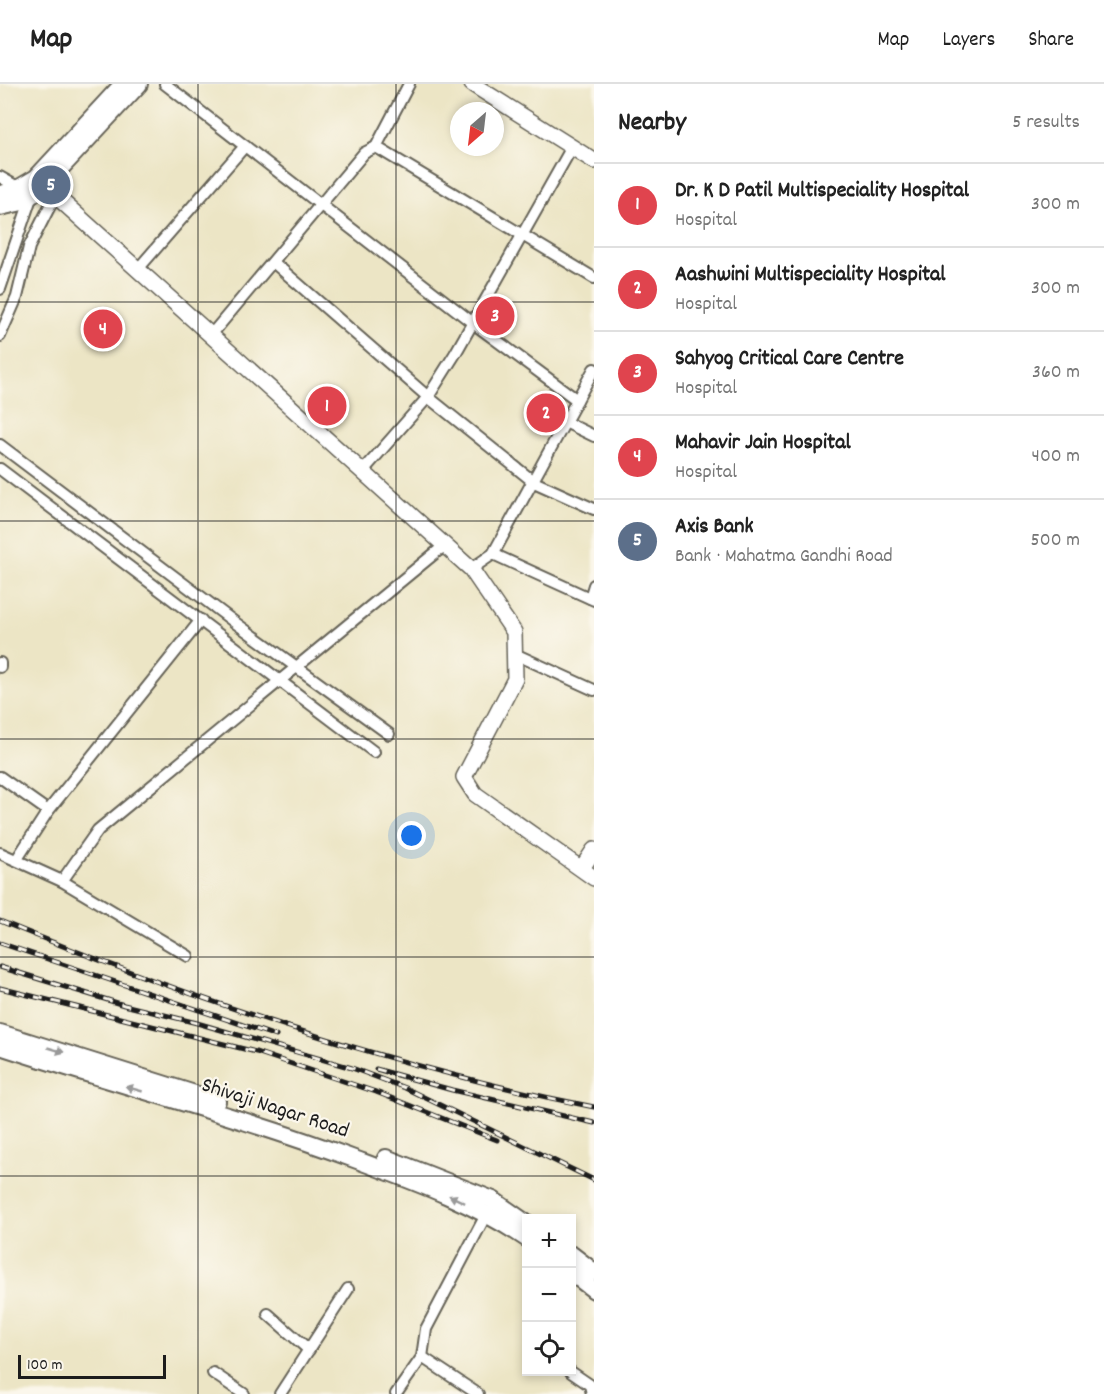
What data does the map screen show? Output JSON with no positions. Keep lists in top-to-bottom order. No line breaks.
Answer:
{"streets":{"main road":["Shivaji Nagar Road"]},"scale_bar":"100 m","north":"bottom left","page":{"header":"Map","nav":["Map","Layers","Share"],"heading":["Nearby","5 results"],"list":[{"mark":"1","name":"Dr. K D Patil Multispeciality Hospital","note":"Hospital","value":"300 m"},{"mark":"2","name":"Aashwini Multispeciality Hospital","note":"Hospital","value":"300 m"},{"mark":"3","name":"Sahyog Critical Care Centre","note":"Hospital","value":"360 m"},{"mark":"4","name":"Mahavir Jain Hospital","note":"Hospital","value":"400 m"},{"mark":"5","name":"Axis Bank","note":"Bank · Mahatma Gandhi Road","value":"500 m"}],"pins":["5","3","4","1","2"],"map_buttons":["+","−"],"scale":"100 m"}}
